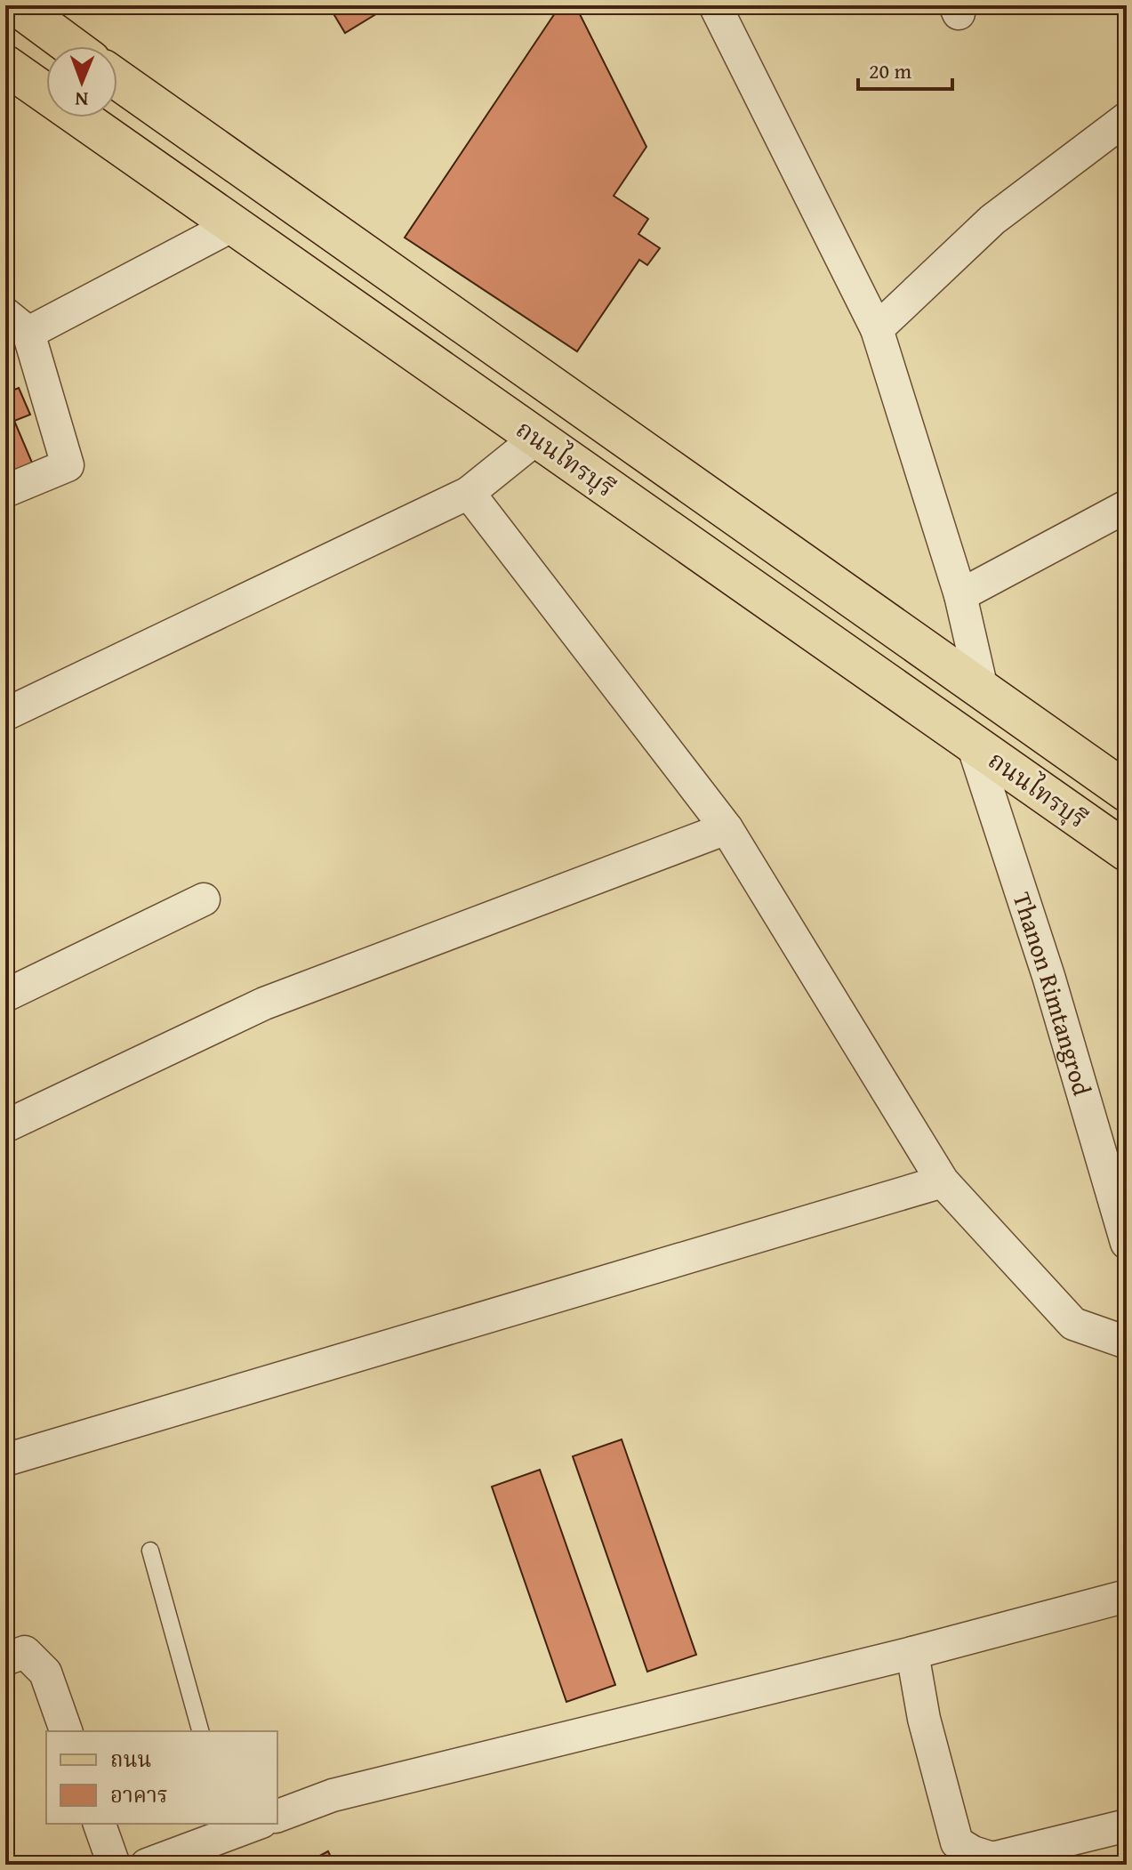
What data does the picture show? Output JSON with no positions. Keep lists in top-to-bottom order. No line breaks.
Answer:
{"streets":{"main road":["ถนนไทรบุรี"],"street":["Thanon Rimtangrod"]},"crossings":[["ถนนไทรบุรี","Thanon Rimtangrod"]],"legend":["ถนน","อาคาร"],"scale_bar":"20 m","north":"bottom"}
